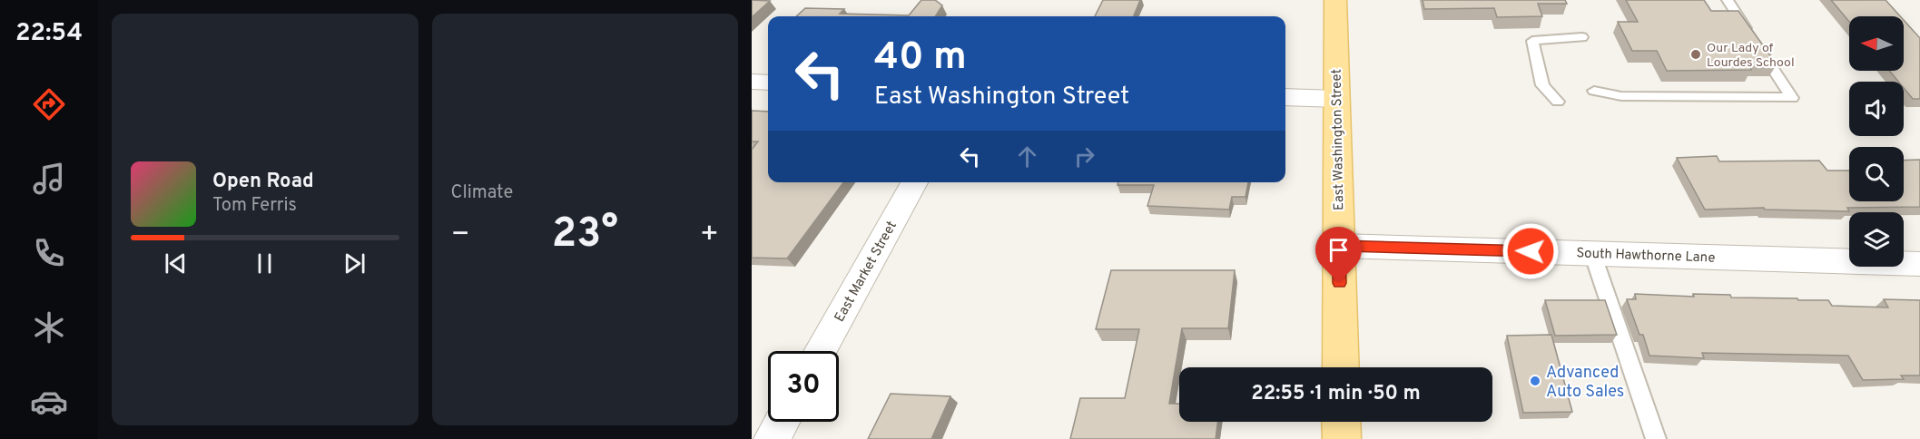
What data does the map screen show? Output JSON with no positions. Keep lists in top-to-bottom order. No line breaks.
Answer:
{"streets":{"main road":["East Washington Street"],"street":["South Hawthorne Lane","East Market Street"]},"crossings":[["East Washington Street","South Hawthorne Lane"]],"places":["Our Lady of Lourdes School","Advanced Auto Sales"],"north":"left","page":{"tabs":"22:54","tile":"Climate","turn":["40 m","East Washington Street"],"song":["Open Road","Tom Ferris"],"heat":["−","23°","+"],"limit":"30","trip":"22:55 · 1 min · 50 m"}}
